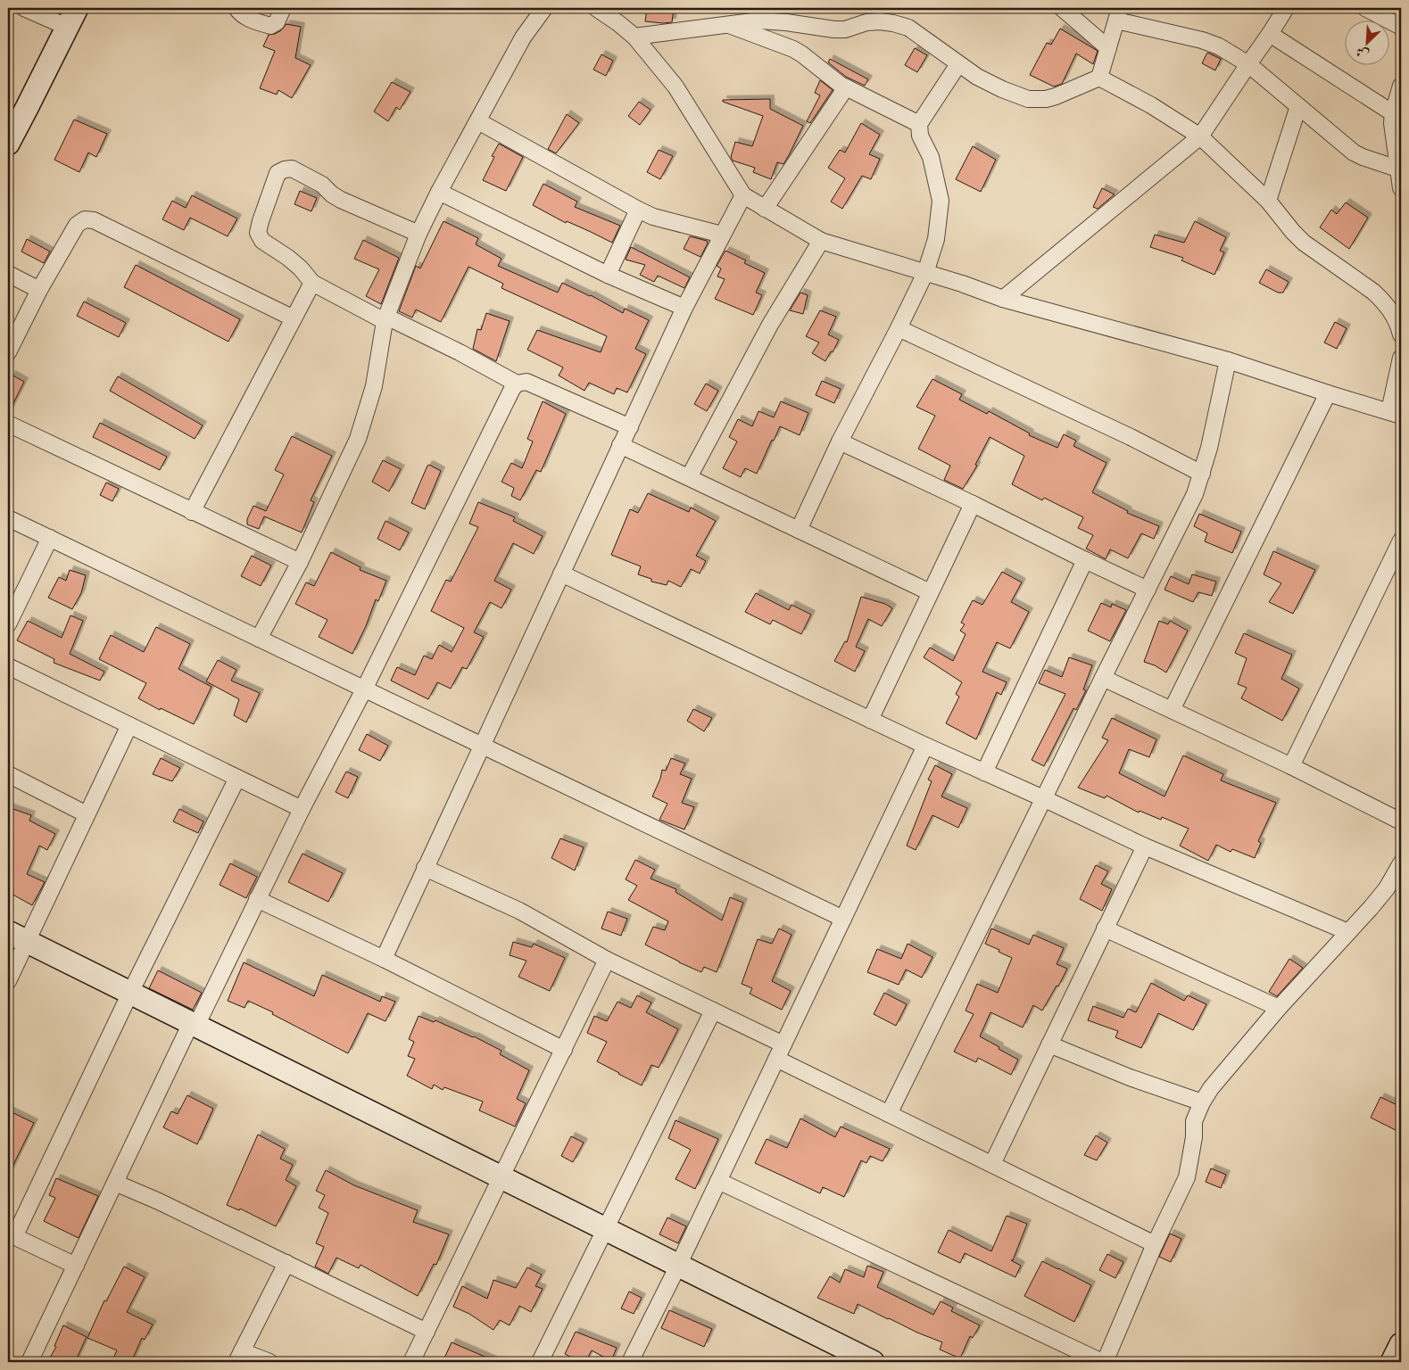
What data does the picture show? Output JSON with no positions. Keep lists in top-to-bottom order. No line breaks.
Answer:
{"north":"bottom left"}
